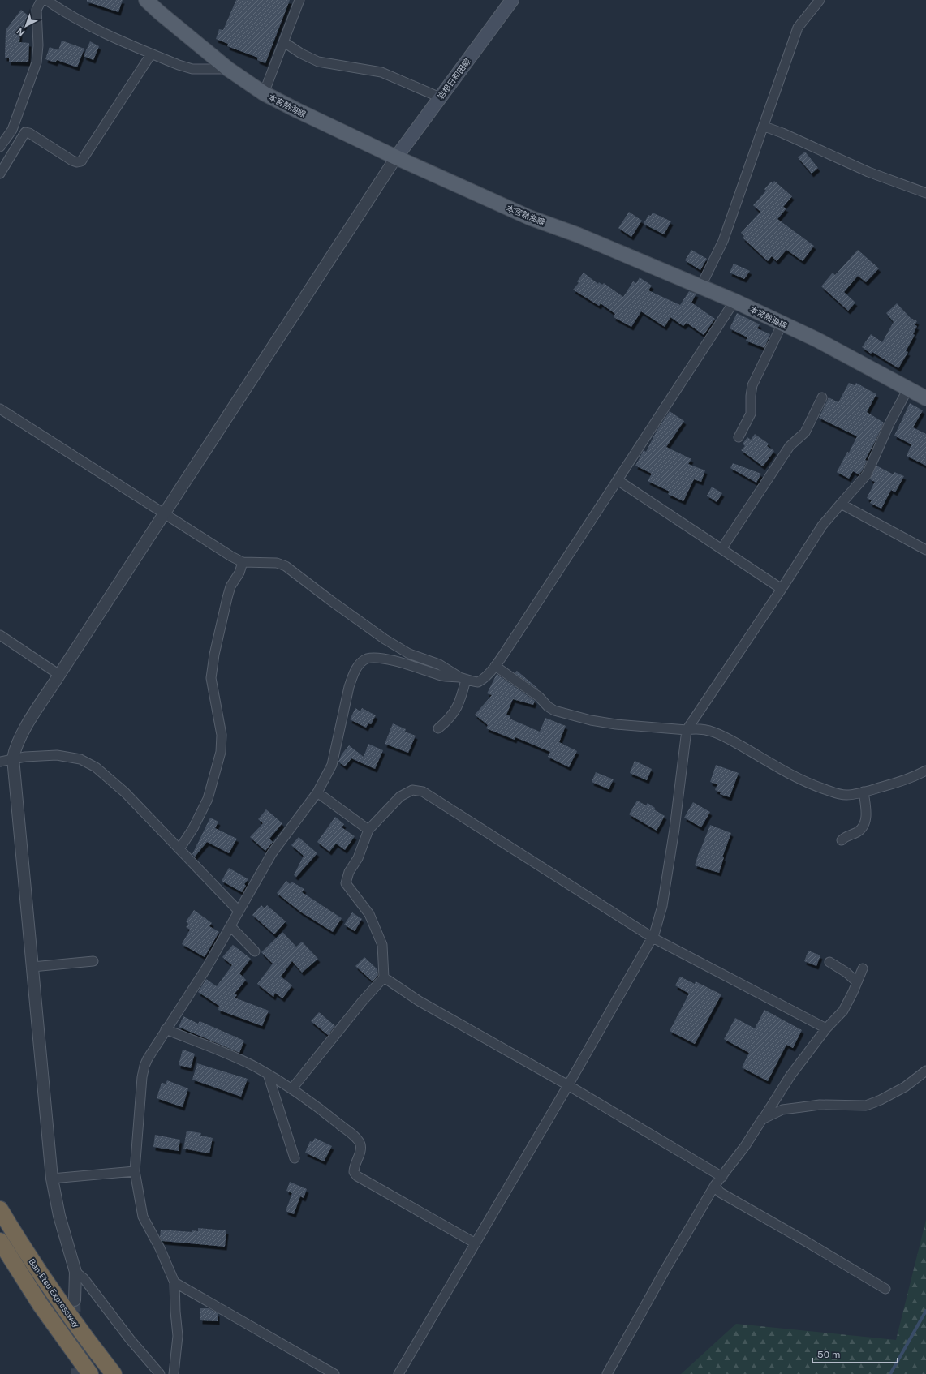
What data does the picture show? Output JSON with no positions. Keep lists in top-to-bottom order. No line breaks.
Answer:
{"streets":{"highway":["Ban-Etsu Expressway"],"main road":["岩根日和田線","本宮熱海線"]},"crossings":[["岩根日和田線","本宮熱海線"]],"scale_bar":"50 m","north":"bottom left"}
